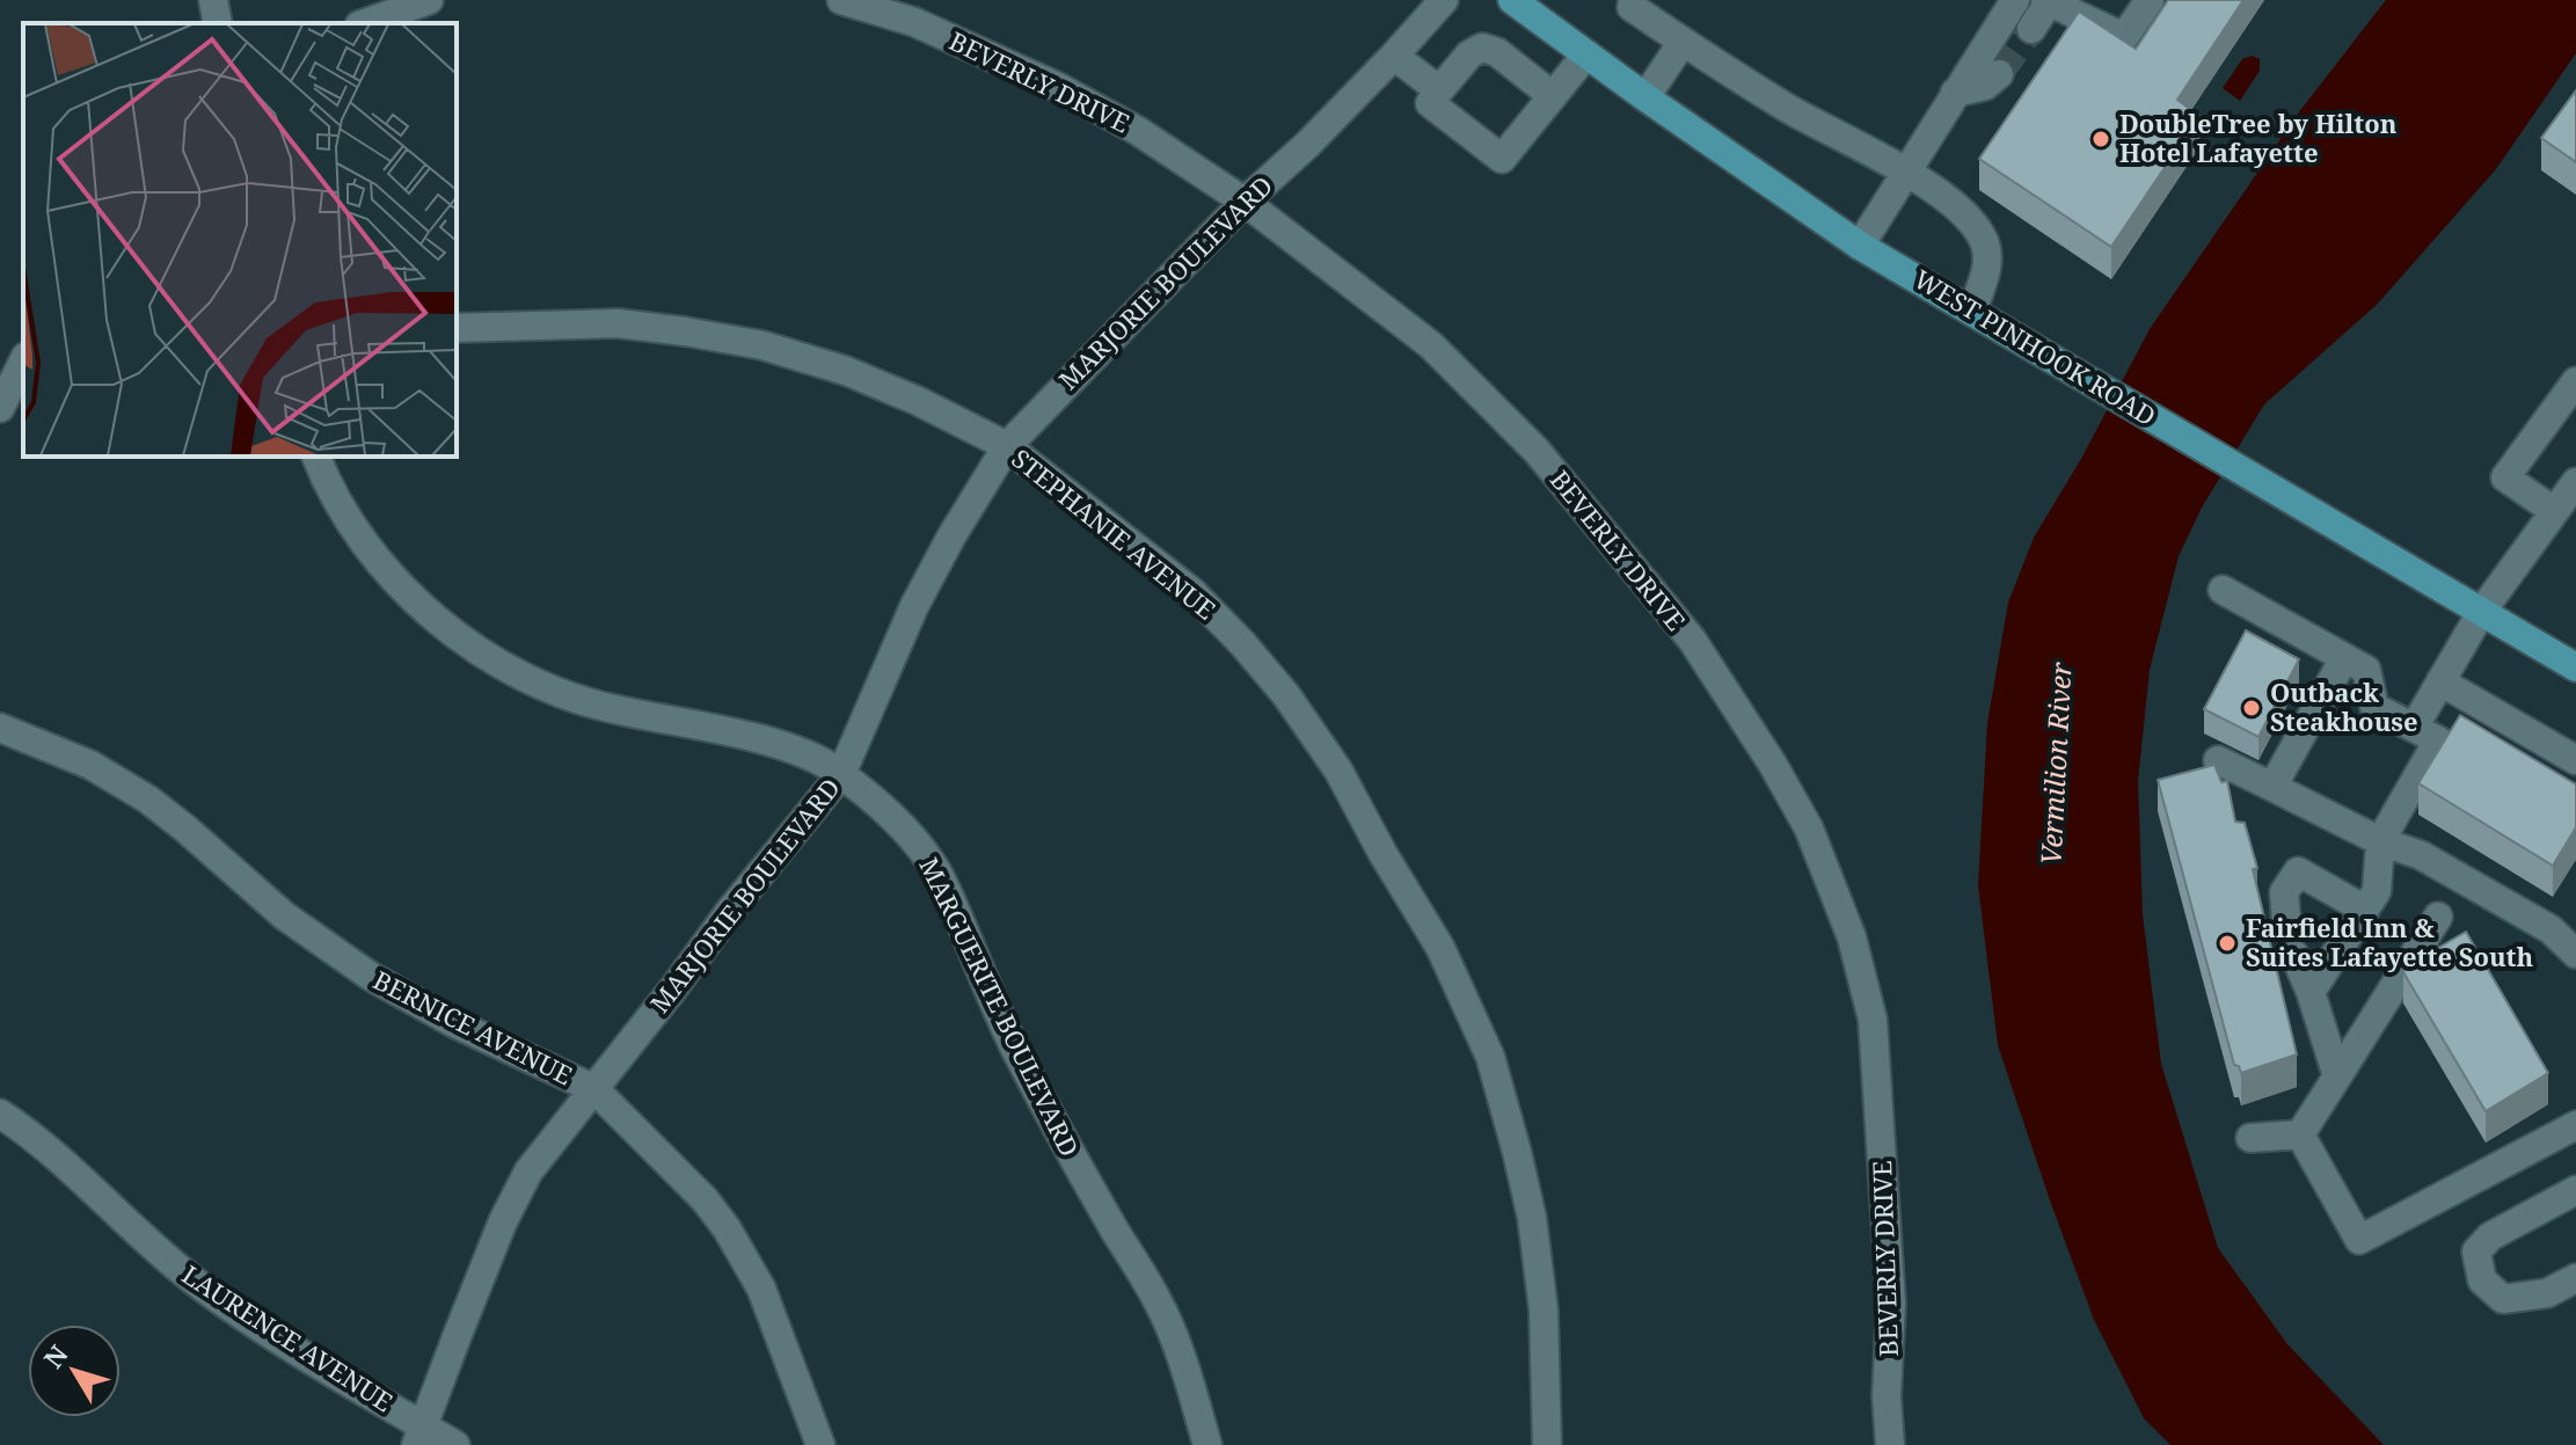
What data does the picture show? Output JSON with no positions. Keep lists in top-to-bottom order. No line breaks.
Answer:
{"streets":{"main road":["WEST PINHOOK ROAD"],"street":["BEVERLY DRIVE","MARJORIE BOULEVARD","STEPHANIE AVENUE","MARGUERITE BOULEVARD","BERNICE AVENUE","LAURENCE AVENUE"]},"crossings":[["BEVERLY DRIVE","MARJORIE BOULEVARD"],["MARJORIE BOULEVARD","STEPHANIE AVENUE"],["MARJORIE BOULEVARD","MARGUERITE BOULEVARD"],["MARJORIE BOULEVARD","BERNICE AVENUE"],["MARJORIE BOULEVARD","LAURENCE AVENUE"]],"water":["Vermilion River"],"places":["DoubleTree by Hilton Hotel Lafayette","Outback Steakhouse","Fairfield Inn & Suites Lafayette South"],"north":"top left"}
